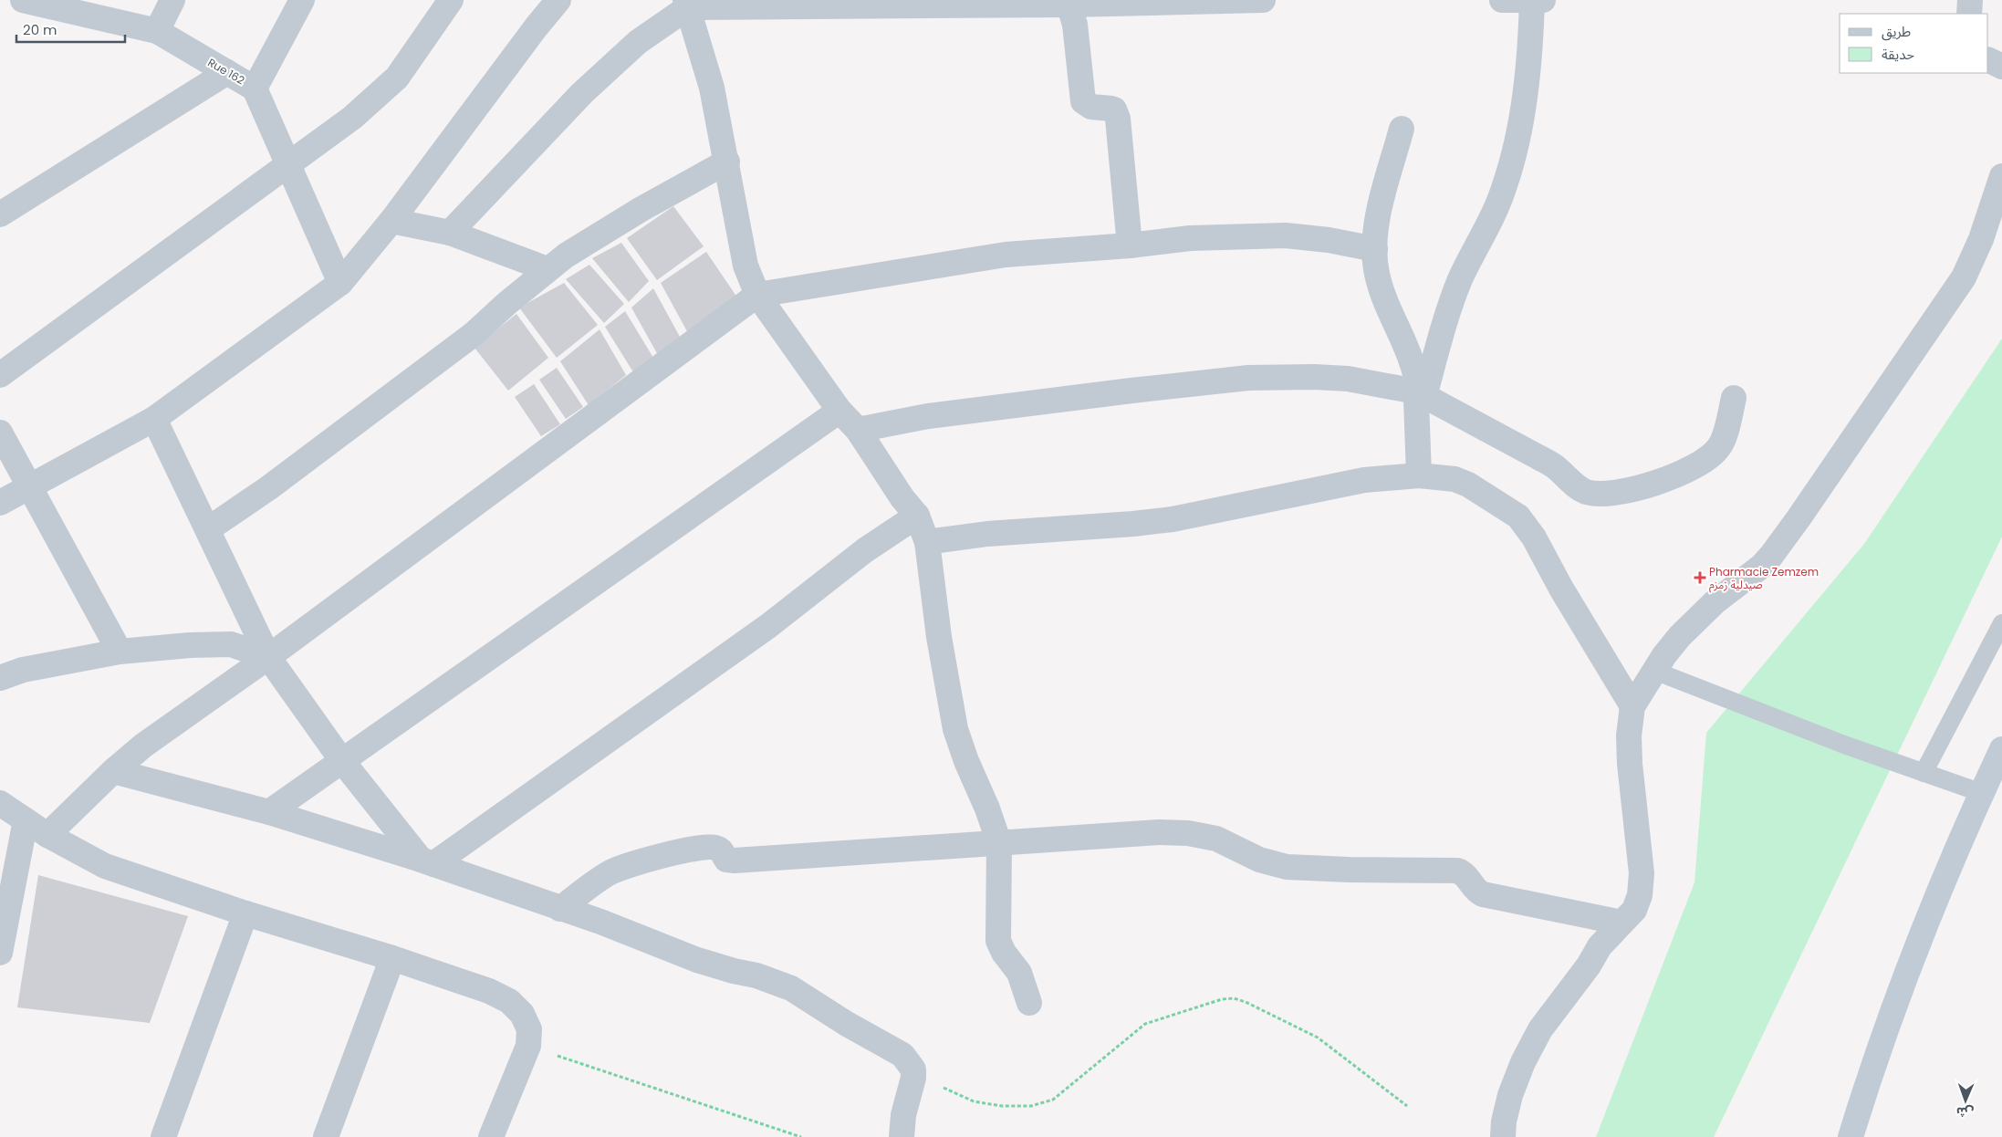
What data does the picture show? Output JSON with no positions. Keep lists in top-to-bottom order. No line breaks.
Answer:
{"streets":{"street":["Rue 162"]},"places":{"health":["Pharmacie Zemzem صيدلية زمزم"]},"legend":["طريق","حديقة"],"scale_bar":"20 m","north":"bottom"}
